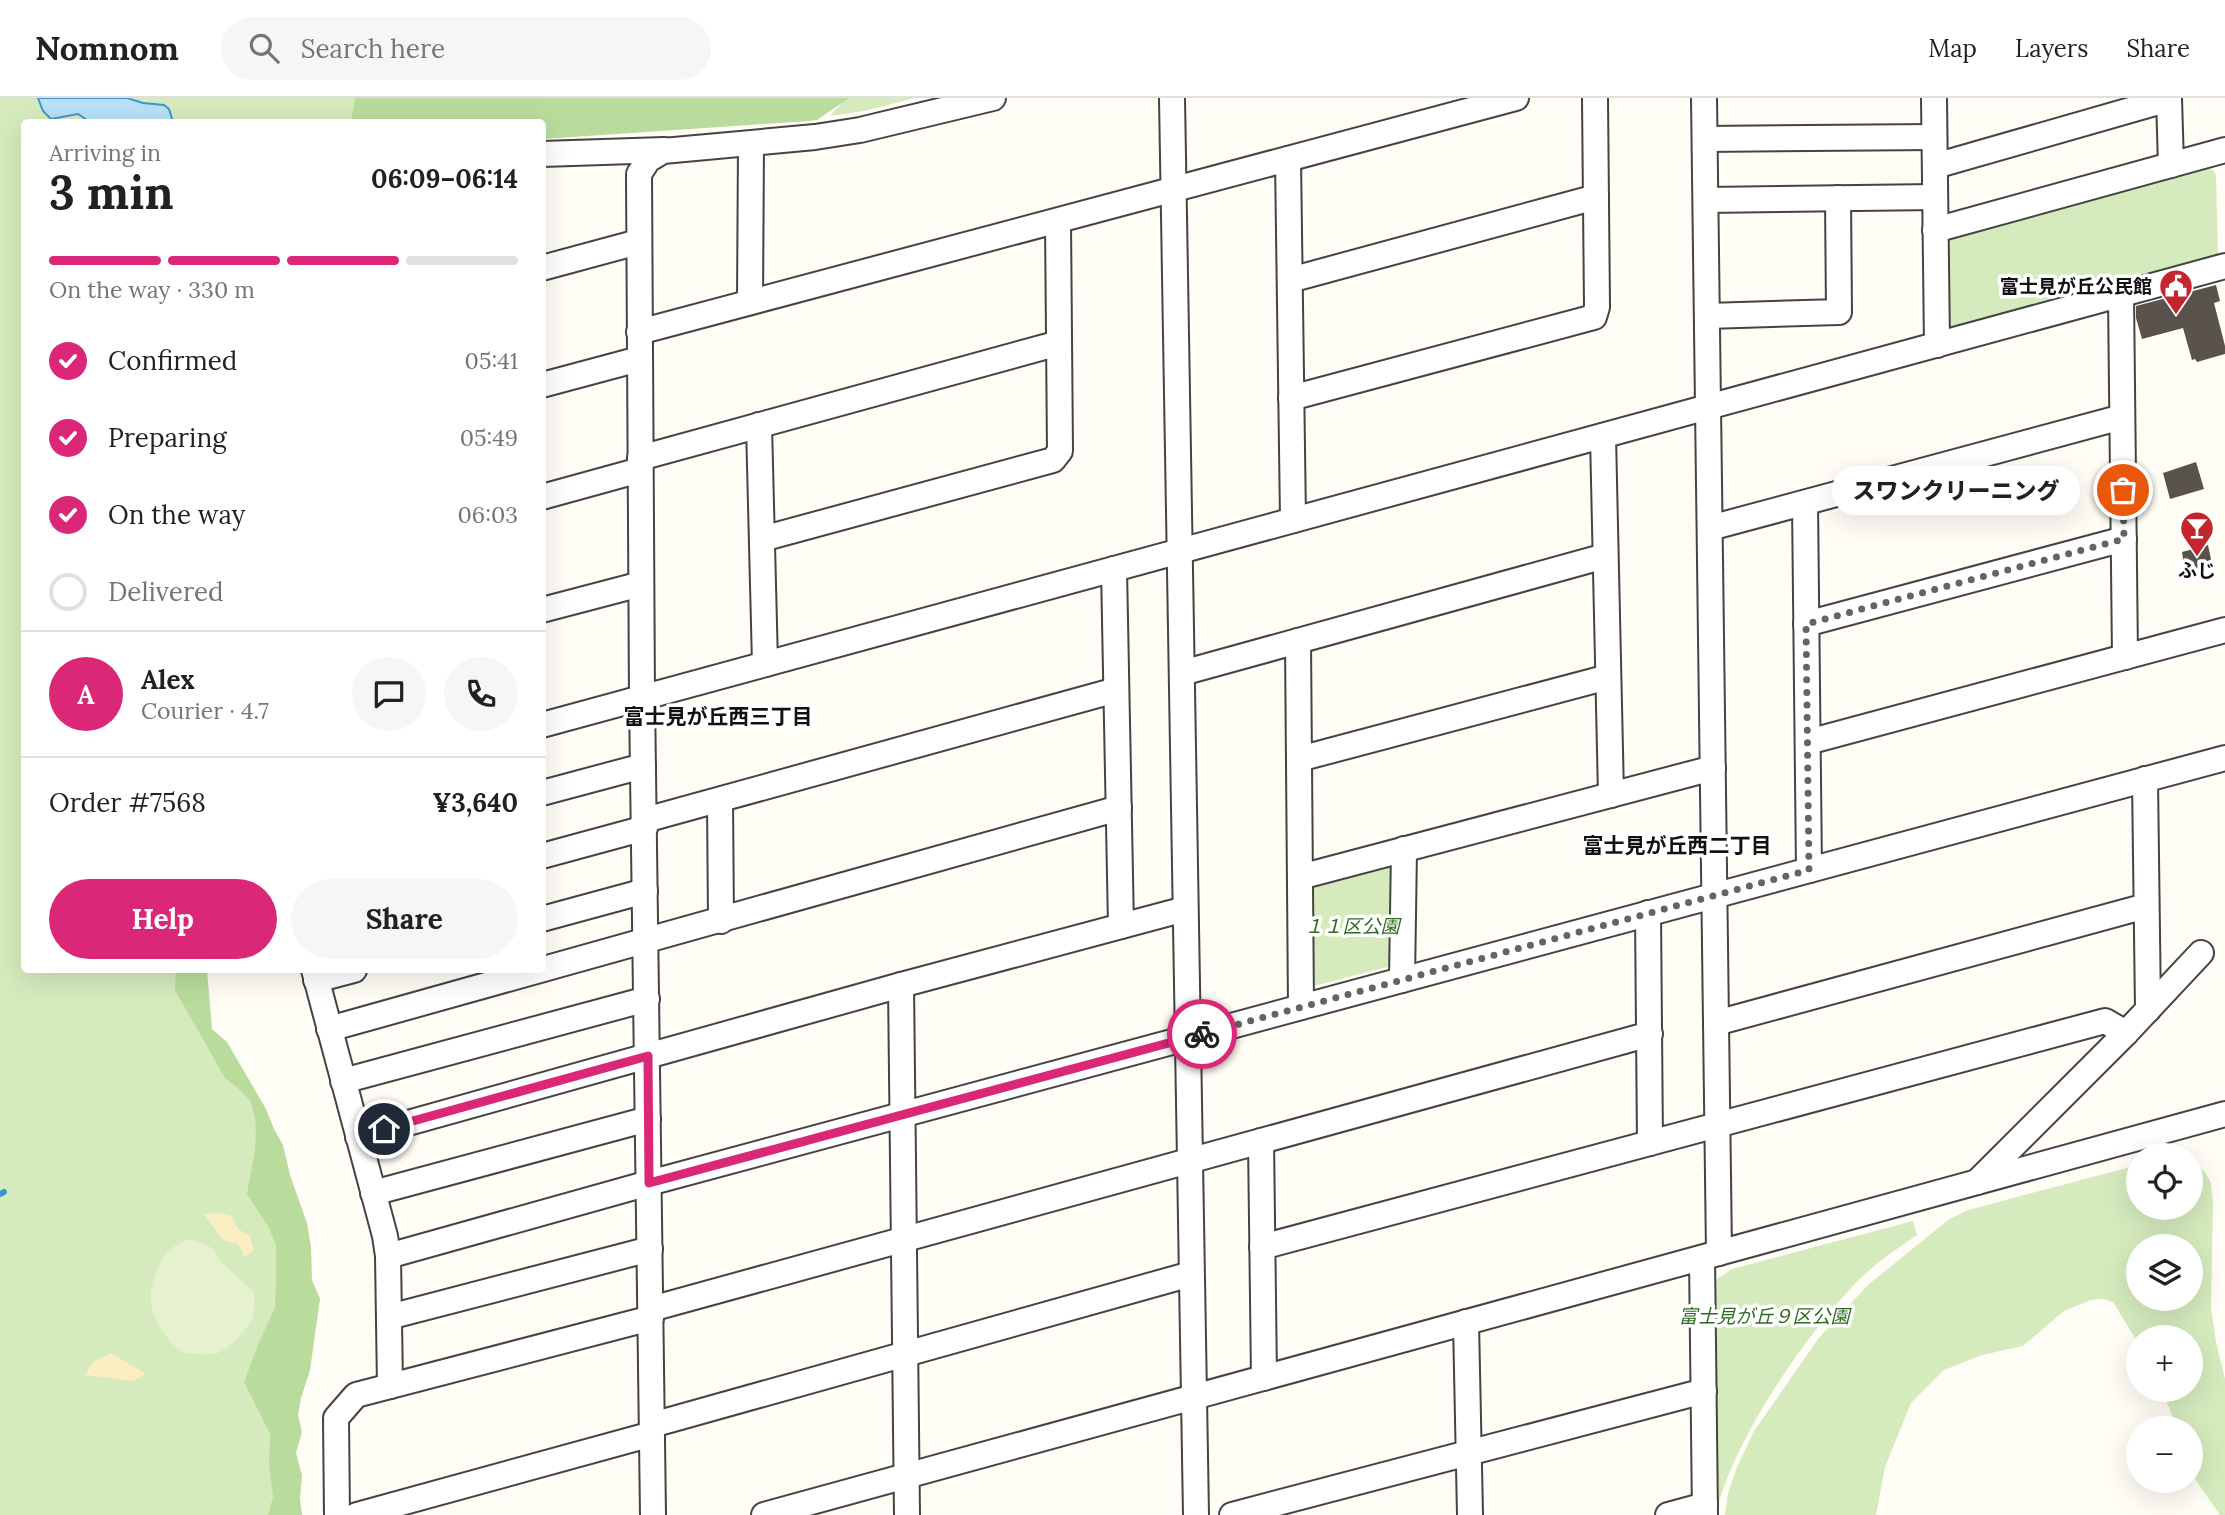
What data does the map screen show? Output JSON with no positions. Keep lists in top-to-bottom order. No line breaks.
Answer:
{"districts":["富士見が丘西三丁目","富士見が丘西二丁目"],"parks":["１１区公園","富士見が丘９区公園"],"places":{"public building":["富士見が丘公民館"],"other":["スワンクリーニング"],"bar":["ふじ"]},"page":{"header":"Nomnom","search":"Search here","nav":["Map","Layers","Share"],"heading":["3 min","Arriving in","06:09–06:14"],"panel":["Alex","Courier · 4.7","Order #7568","¥3,640"],"bar":"On the way · 330 m","list":[["Confirmed","05:41"],["Preparing","05:49"],["On the way","06:03"],"Delivered"],"bubble":"スワンクリーニング","round":"A","buttons":["Help","Share"],"map_buttons":["+","−"]}}
